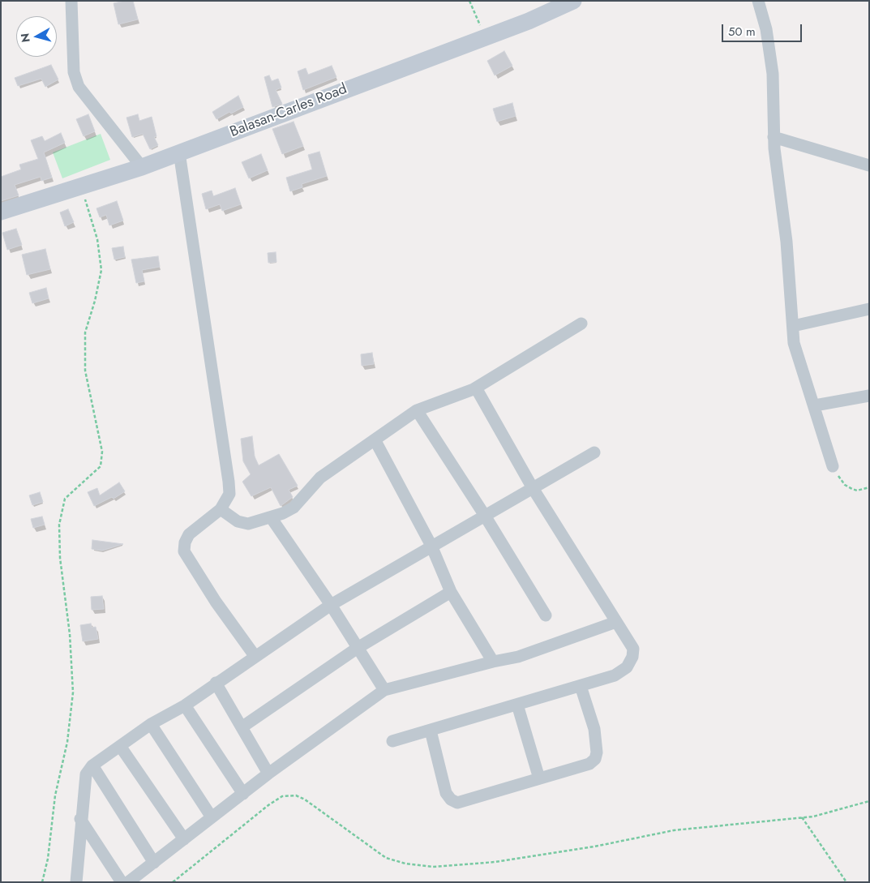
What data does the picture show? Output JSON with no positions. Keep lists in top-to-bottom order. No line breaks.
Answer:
{"streets":{"main road":["Balasan-Carles Road"]},"scale_bar":"50 m","north":"left"}
